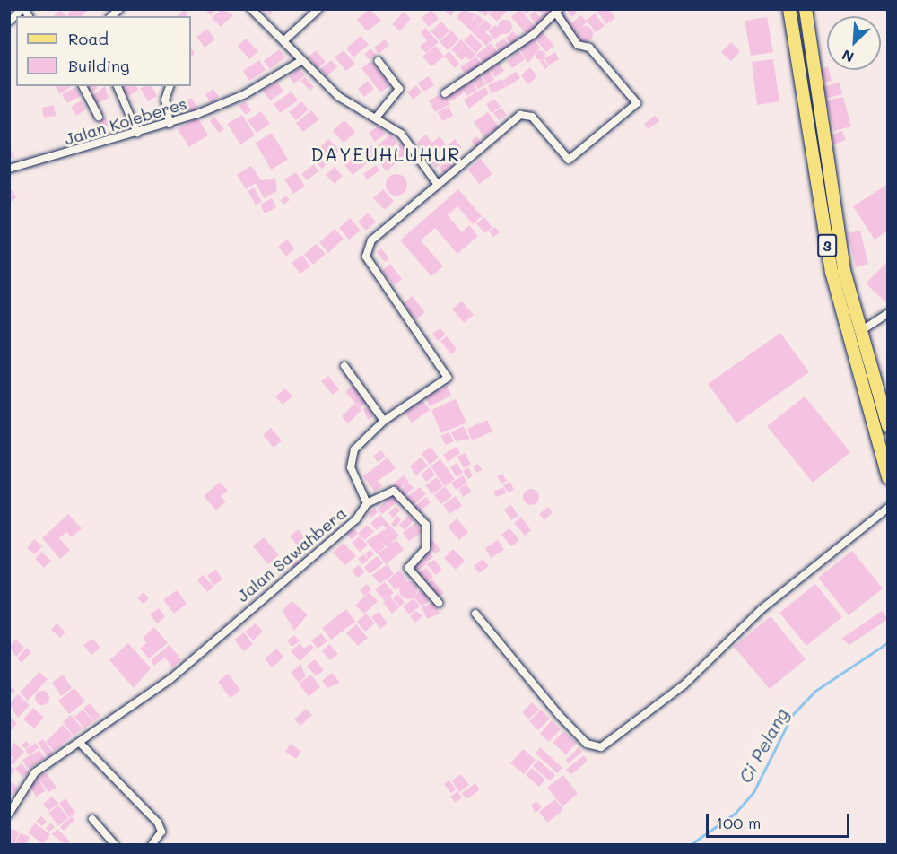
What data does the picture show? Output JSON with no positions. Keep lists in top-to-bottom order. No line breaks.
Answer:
{"streets":{"main road":["3"],"street":["Jalan Koleberes","Jalan Sawahbera"]},"districts":["DAYEUHLUHUR"],"water":["Ci Pelang"],"legend":["Road","Building"],"scale_bar":"100 m","north":"bottom left"}
